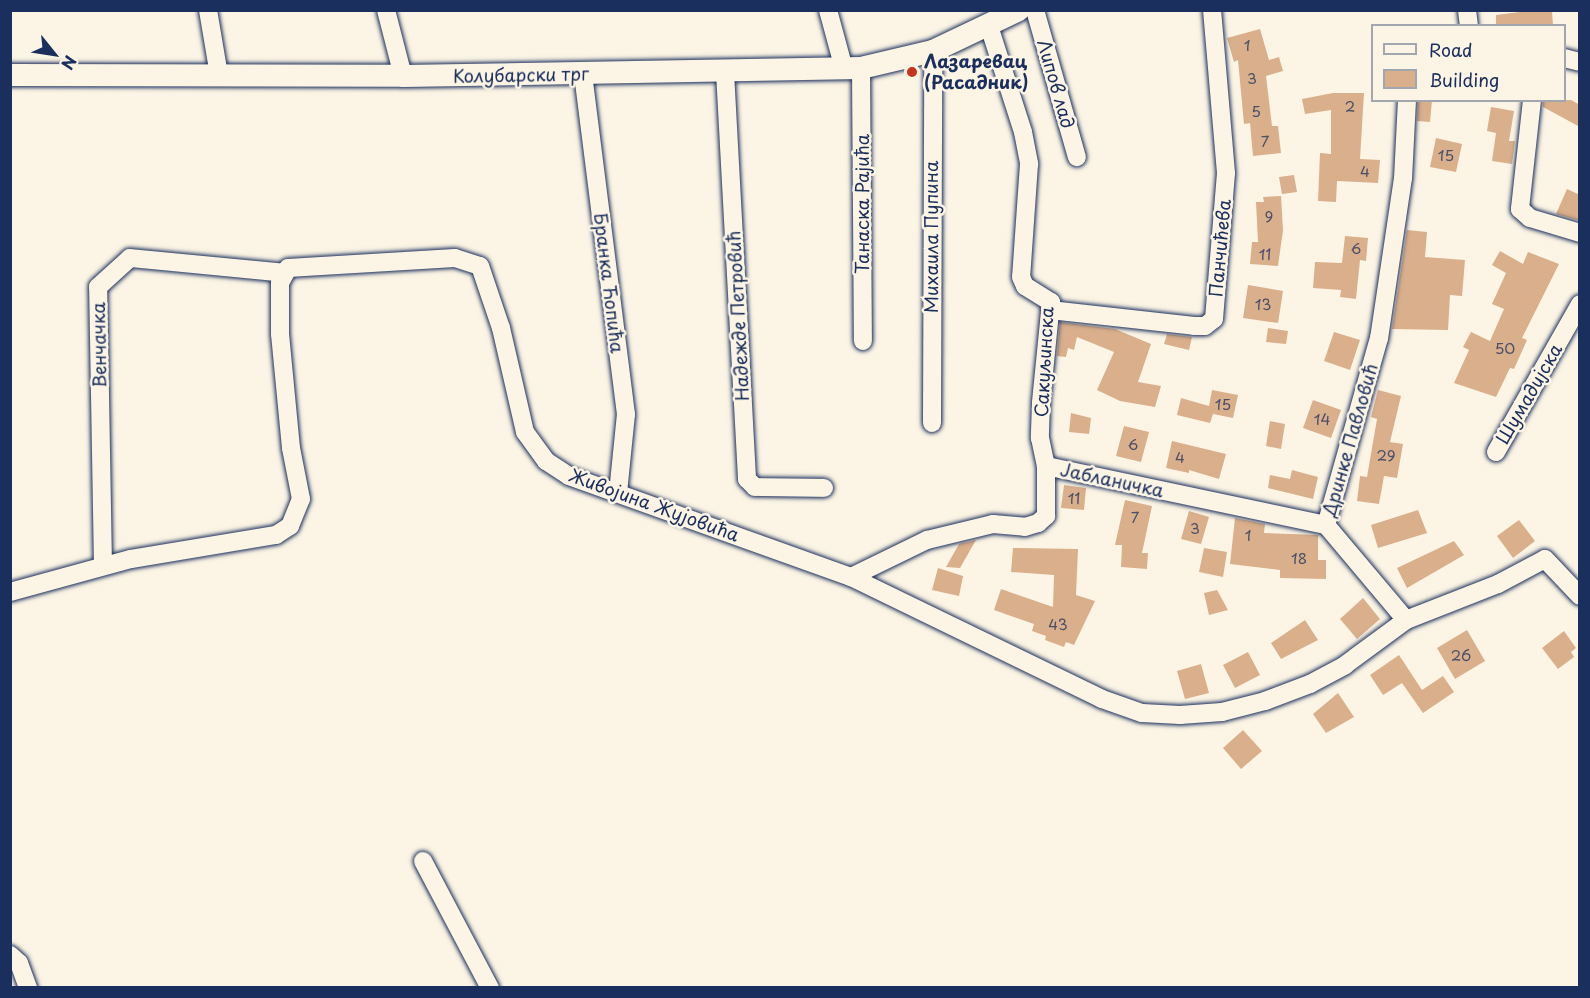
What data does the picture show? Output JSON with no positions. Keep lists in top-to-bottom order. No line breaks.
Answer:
{"streets":{"street":["Колубарски трг","Липов лад","Танаска Рајића","Михаила Пупина","Панчићева","Бранка Ћопића","Надежде Петровић","Венчачка","Сакуљинска","Шумадијска","Дринке Павловић","Јабланичка","Живојина Жујовића"]},"crossings":[["Колубарски трг","Танаска Рајића"],["Колубарски трг","Михаила Пупина"],["Колубарски трг","Бранка Ћопића"],["Колубарски трг","Надежде Петровић"],["Колубарски трг","Сакуљинска"],["Панчићева","Сакуљинска"],["Бранка Ћопића","Живојина Жујовића"],["Венчачка","Живојина Жујовића"],["Сакуљинска","Јабланичка"],["Дринке Павловић","Јабланичка"],["Дринке Павловић","Живојина Жујовића"],["Јабланичка","Живојина Жујовића"]],"places":["Лазаревац (Расадник)"],"house_numbers":["1","3","2","5","7","15","4","9","6","11","13","50","15","14","6","29","4","11","7","3","1","18","43","26"],"legend":["Road","Building"],"north":"bottom right"}
